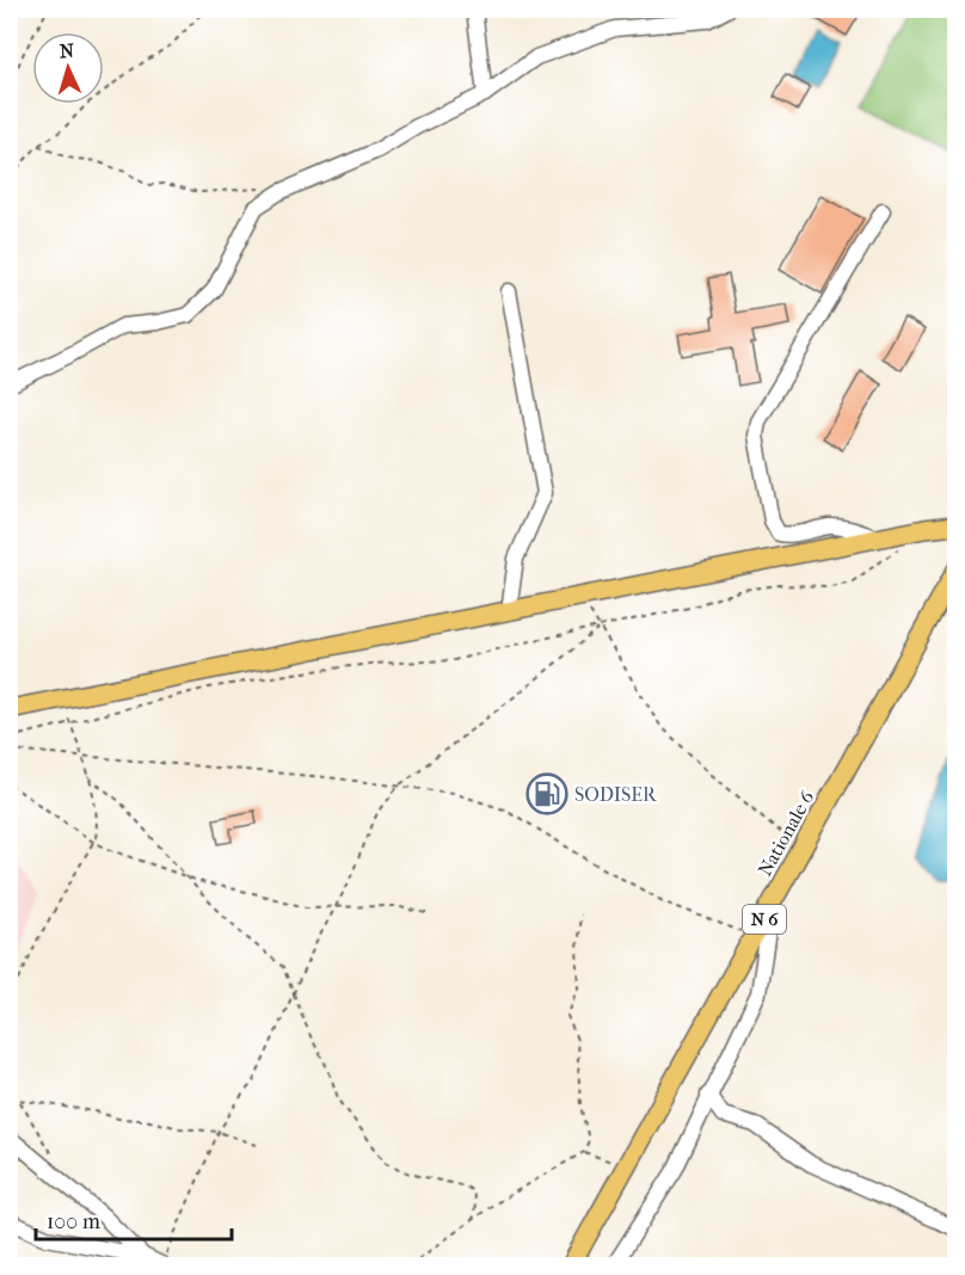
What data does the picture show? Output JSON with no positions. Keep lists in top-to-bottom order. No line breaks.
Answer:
{"streets":{"main road":["Nationale 6","N 6"]},"places":{"fuel station":["SODISER"]},"scale_bar":"100 m","north":"top"}
